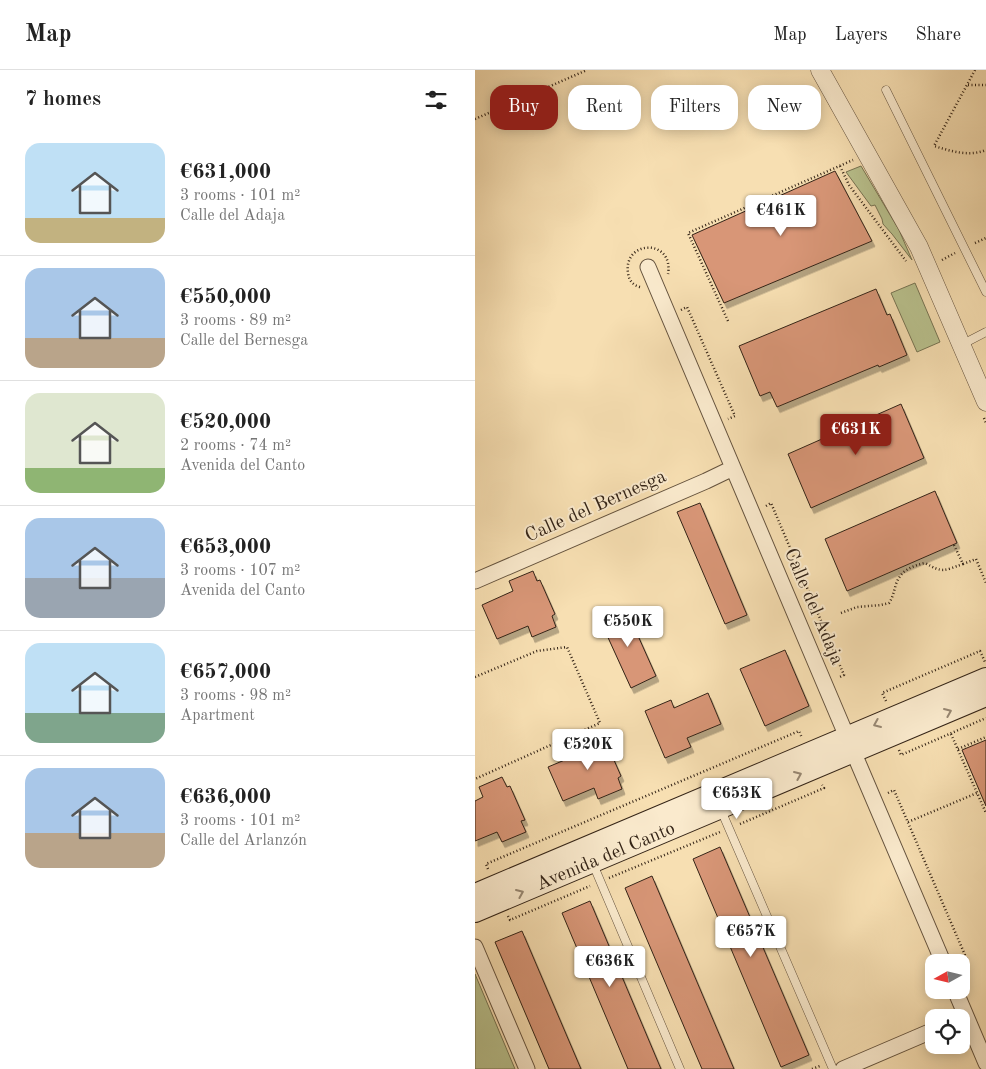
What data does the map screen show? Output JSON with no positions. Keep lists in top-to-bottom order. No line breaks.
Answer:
{"streets":{"main road":["Avenida del Canto"],"street":["Calle del Bernesga","Calle del Adaja"]},"crossings":[["Calle del Bernesga","Calle del Adaja"],["Calle del Adaja","Avenida del Canto"]],"north":"left","page":{"header":"Map","nav":["Map","Layers","Share"],"heading":"7 homes","chip":["Buy","Rent","Filters","New"],"list":[{"name":"€631,000","note":"3 rooms · 101 m² · Calle del Adaja"},{"name":"€550,000","note":"3 rooms · 89 m² · Calle del Bernesga"},{"name":"€520,000","note":"2 rooms · 74 m² · Avenida del Canto"},{"name":"€653,000","note":"3 rooms · 107 m² · Avenida del Canto"},{"name":"€657,000","note":"3 rooms · 98 m² · Apartment"},{"name":"€636,000","note":"3 rooms · 101 m² · Calle del Arlanzón"}],"price":["€461K","€631K","€550K","€520K","€653K","€657K","€636K"]}}
